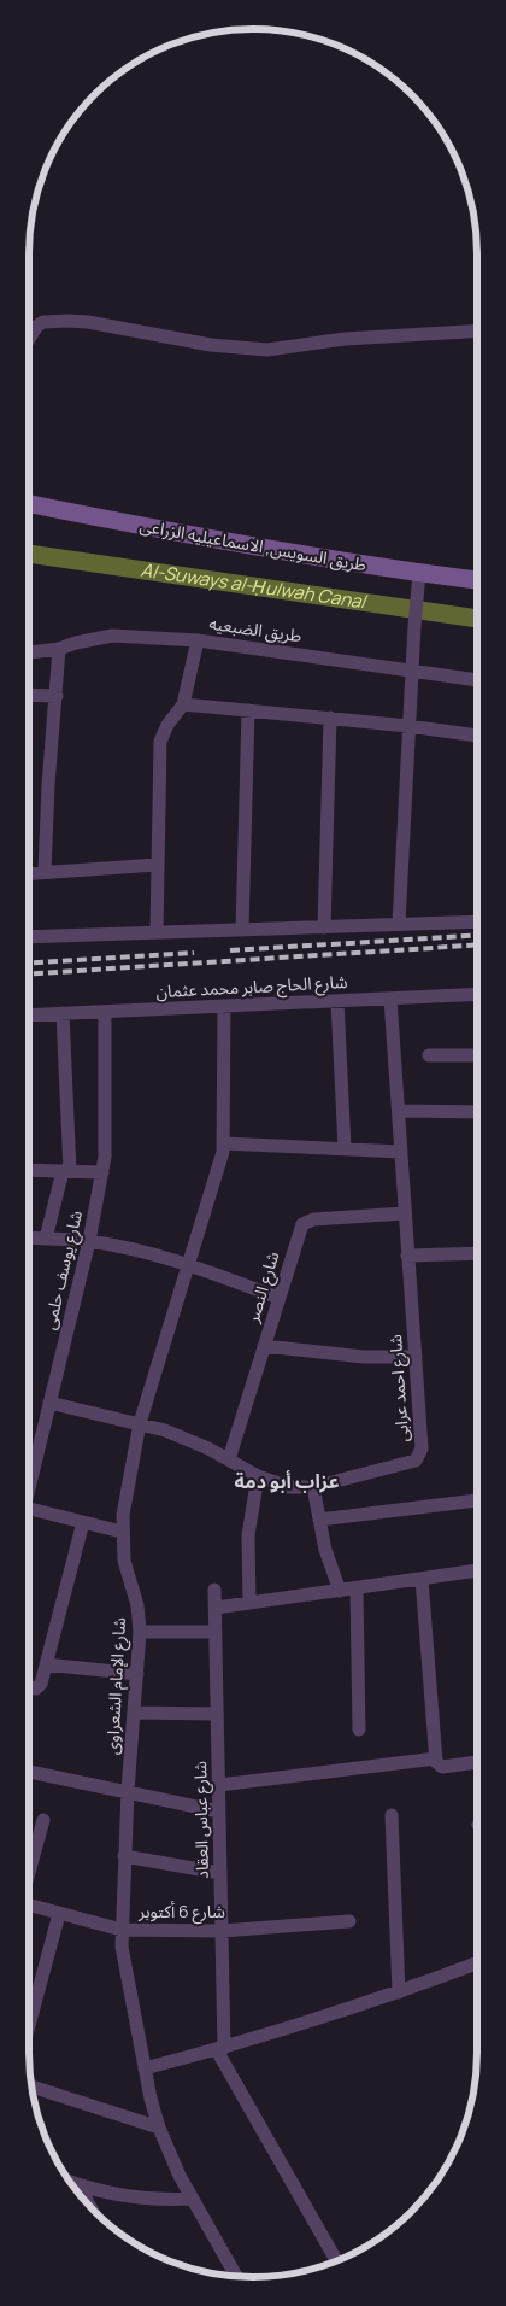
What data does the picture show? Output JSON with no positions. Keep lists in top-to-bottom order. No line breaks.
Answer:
{"streets":{"main road":["طريق السويس, الاسماعيليه الزراعى"],"street":["طريق الضبعيه","شارع الحاج صابر محمد عثمان","شارع يوسف حلمى","شارع النصر","شارع احمد عرابى","شارع الإمام الشعراوى","شارع عباس العقاد","شارع 6 أكتوبر"]},"crossings":[["شارع الحاج صابر محمد عثمان","شارع يوسف حلمى"],["شارع الحاج صابر محمد عثمان","شارع احمد عرابى"],["شارع الحاج صابر محمد عثمان","شارع الإمام الشعراوى"],["شارع يوسف حلمى","شارع احمد عرابى"],["شارع النصر","شارع احمد عرابى"],["شارع احمد عرابى","شارع الإمام الشعراوى"],["شارع الإمام الشعراوى","شارع 6 أكتوبر"],["شارع عباس العقاد","شارع 6 أكتوبر"]],"districts":["عزاب أبو دمة"],"water":["Al-Suways al-Ḥulwah Canal"]}
